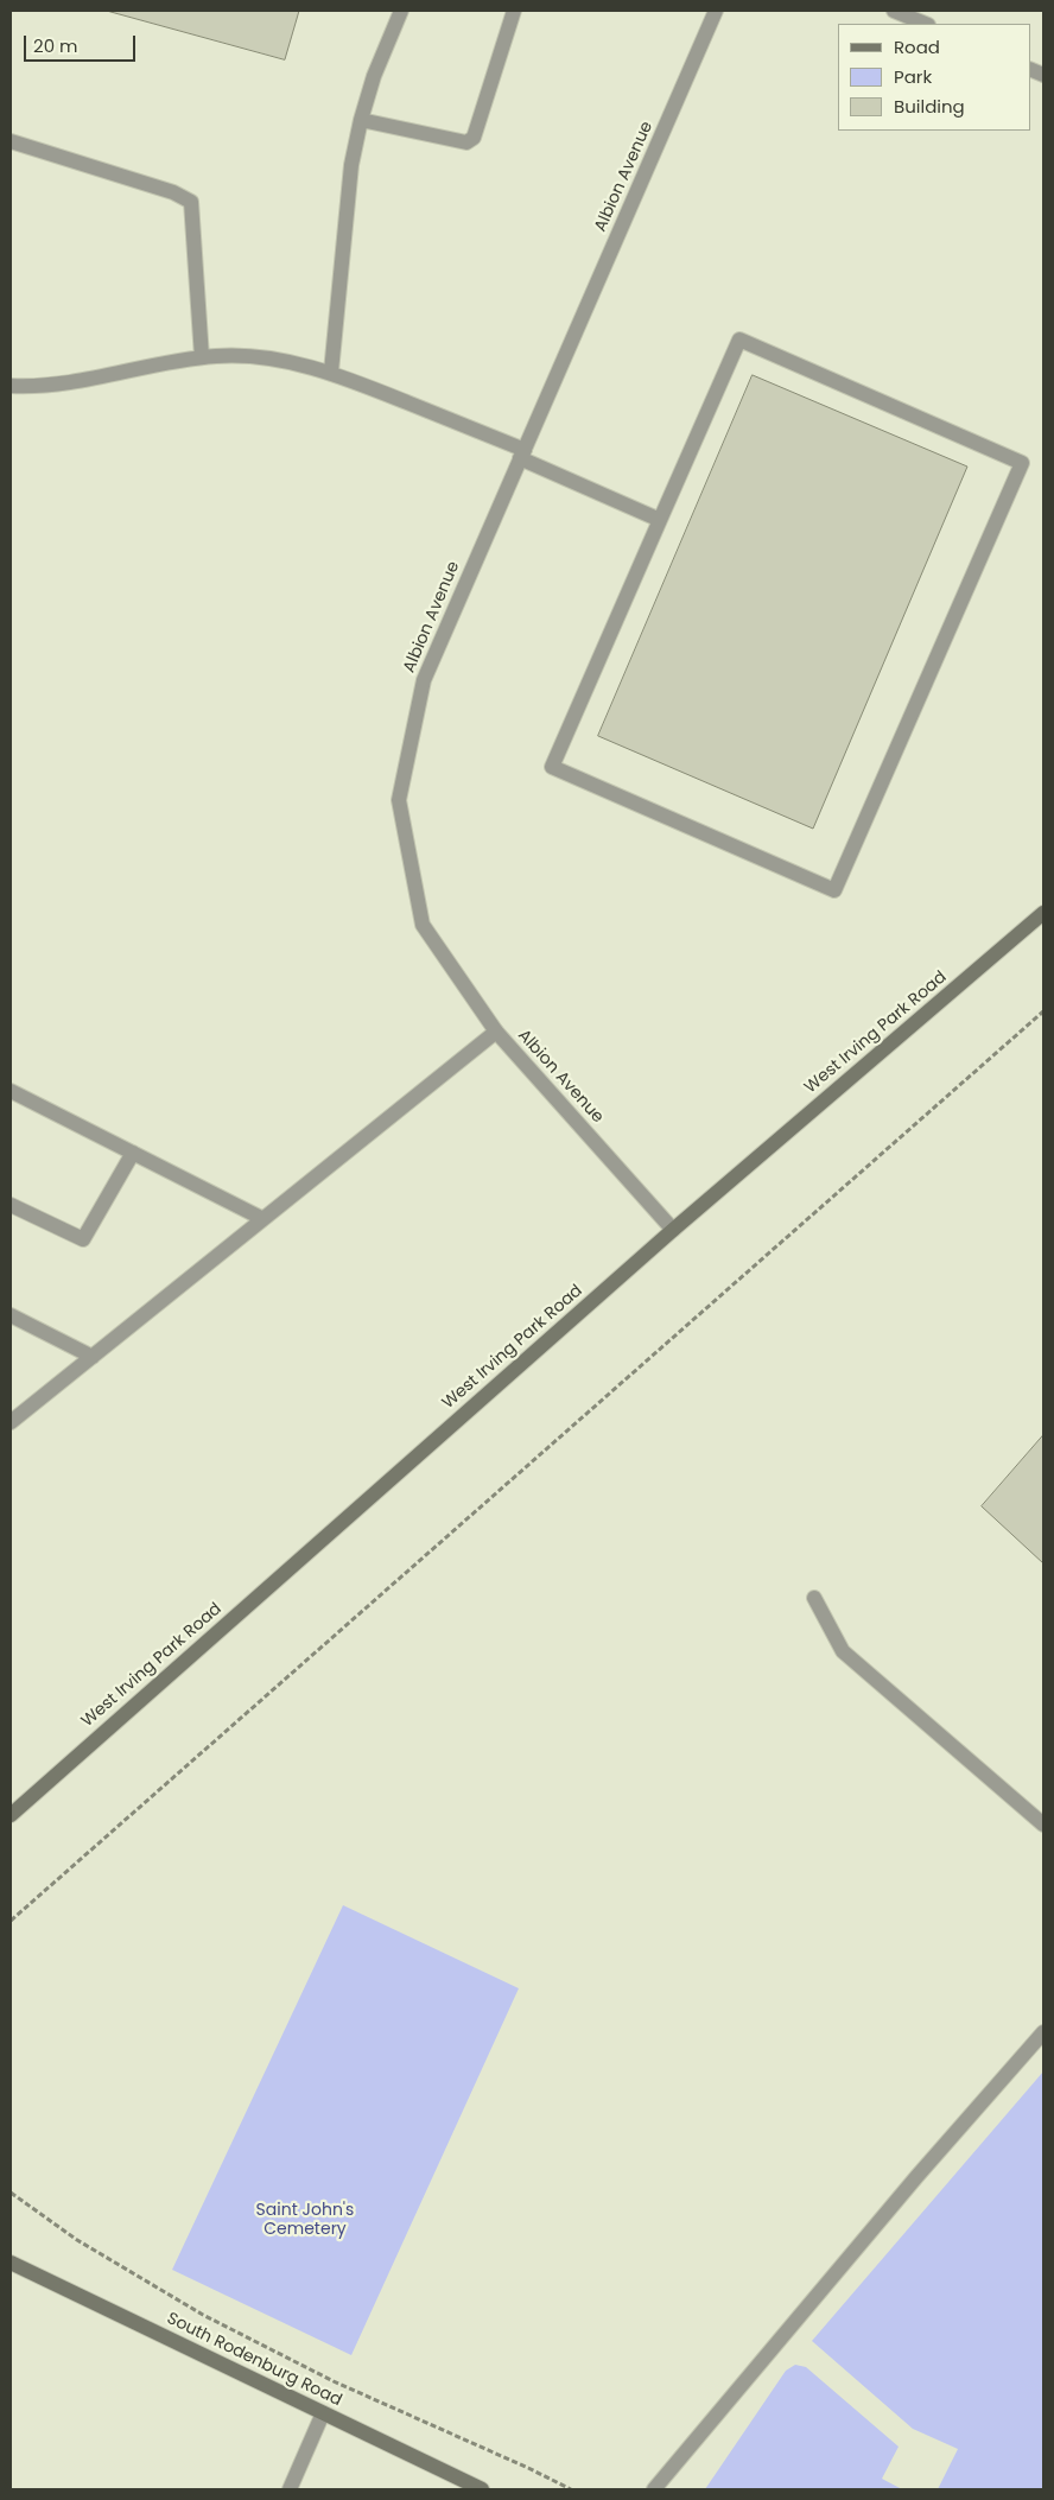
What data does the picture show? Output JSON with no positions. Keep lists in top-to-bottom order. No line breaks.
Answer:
{"streets":{"main road":["West Irving Park Road","South Rodenburg Road"],"street":["Albion Avenue"]},"crossings":[["Albion Avenue","West Irving Park Road"]],"parks":["Saint John's Cemetery"],"legend":["Road","Park","Building"],"scale_bar":"20 m"}
